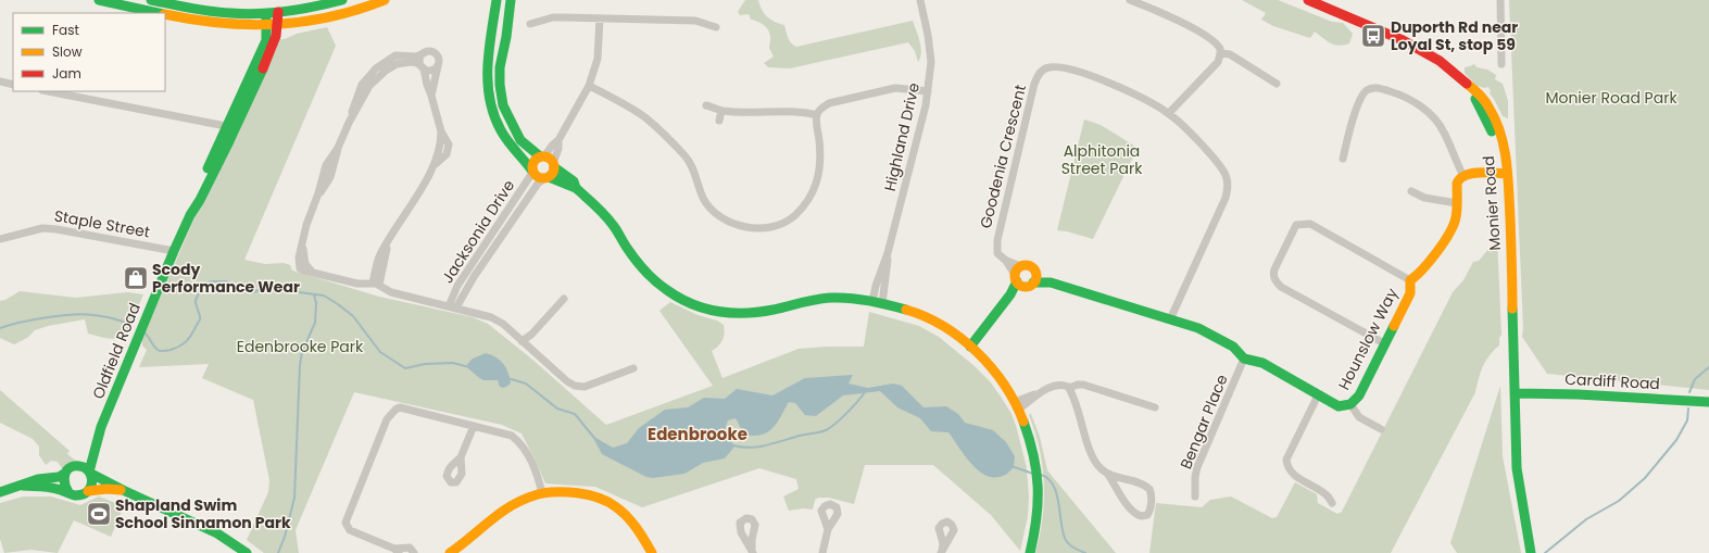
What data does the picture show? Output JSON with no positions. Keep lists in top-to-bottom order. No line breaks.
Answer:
{"streets":{"street":["Highland Drive","Goodenia Crescent","Monier Road","Staple Street","Jacksonia Drive","Hounslow Way","Oldfield Road","Cardiff Road","Bengar Place"]},"crossings":[["Goodenia Crescent","Hounslow Way"],["Monier Road","Cardiff Road"],["Staple Street","Oldfield Road"],["Hounslow Way","Bengar Place"]],"districts":["Edenbrooke"],"parks":["Monier Road Park","Alphitonia Street Park","Edenbrooke Park"],"places":{"bus stop":["Duporth Rd near Loyal St, stop 59"],"shop":["Scody Performance Wear"],"sports":["Shapland Swim School Sinnamon Park"]},"legend":["Fast","Slow","Jam"]}
